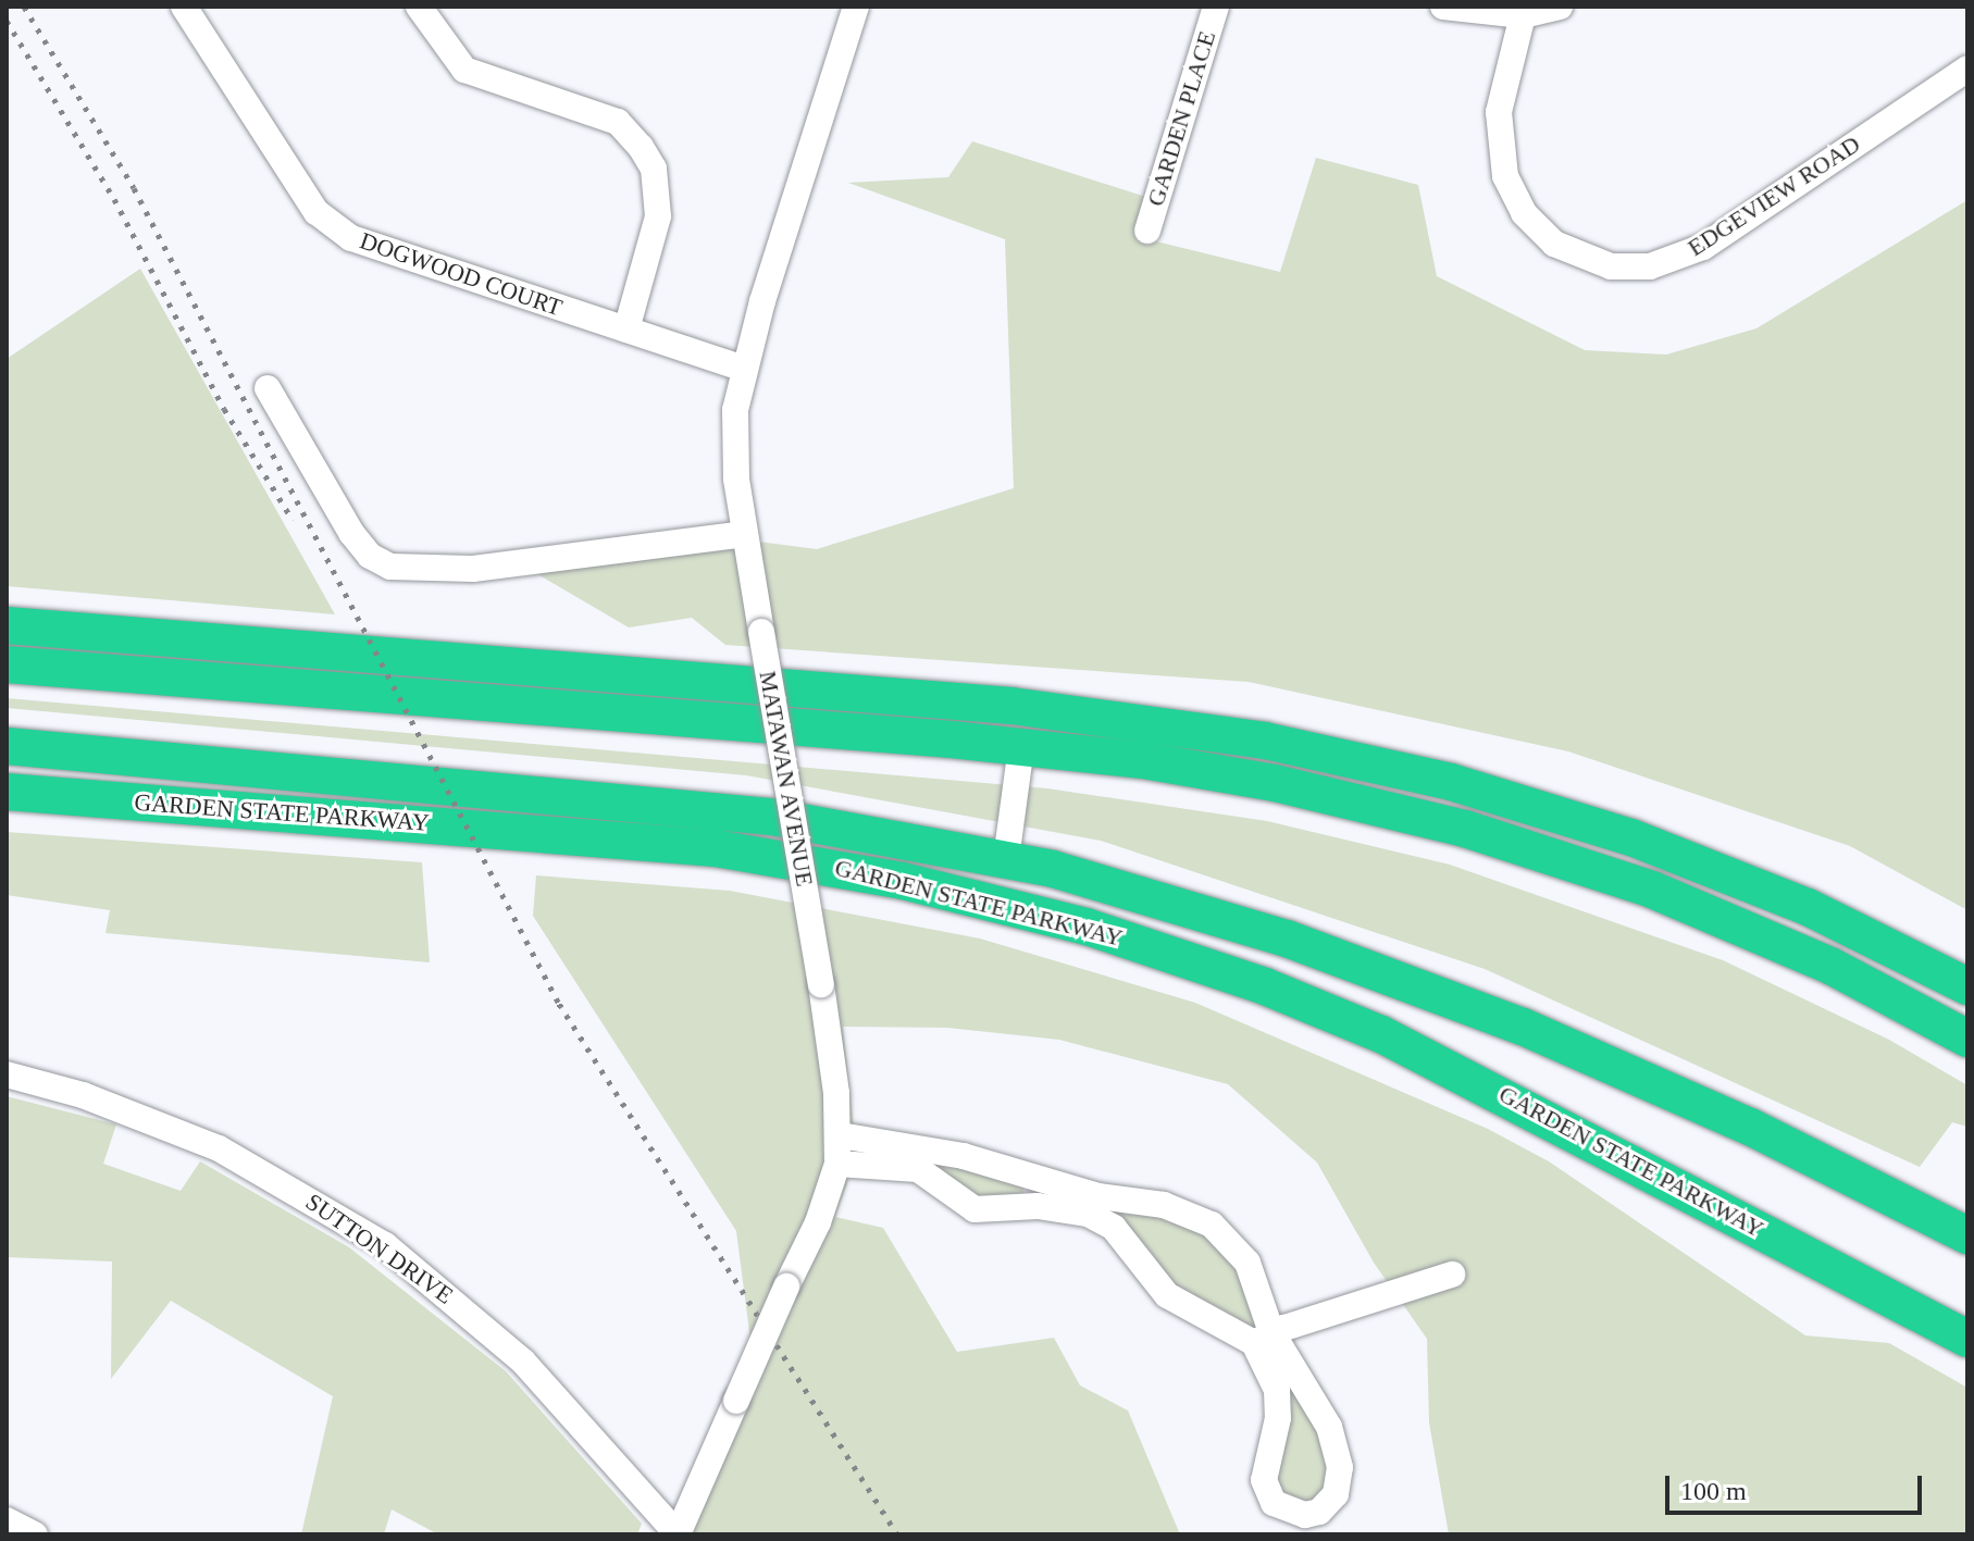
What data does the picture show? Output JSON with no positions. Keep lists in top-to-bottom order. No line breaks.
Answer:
{"streets":{"highway":["GARDEN STATE PARKWAY"],"street":["GARDEN PLACE","EDGEVIEW ROAD","DOGWOOD COURT","MATAWAN AVENUE","SUTTON DRIVE"]},"crossings":[["DOGWOOD COURT","MATAWAN AVENUE"],["MATAWAN AVENUE","SUTTON DRIVE"]],"scale_bar":"100 m"}
